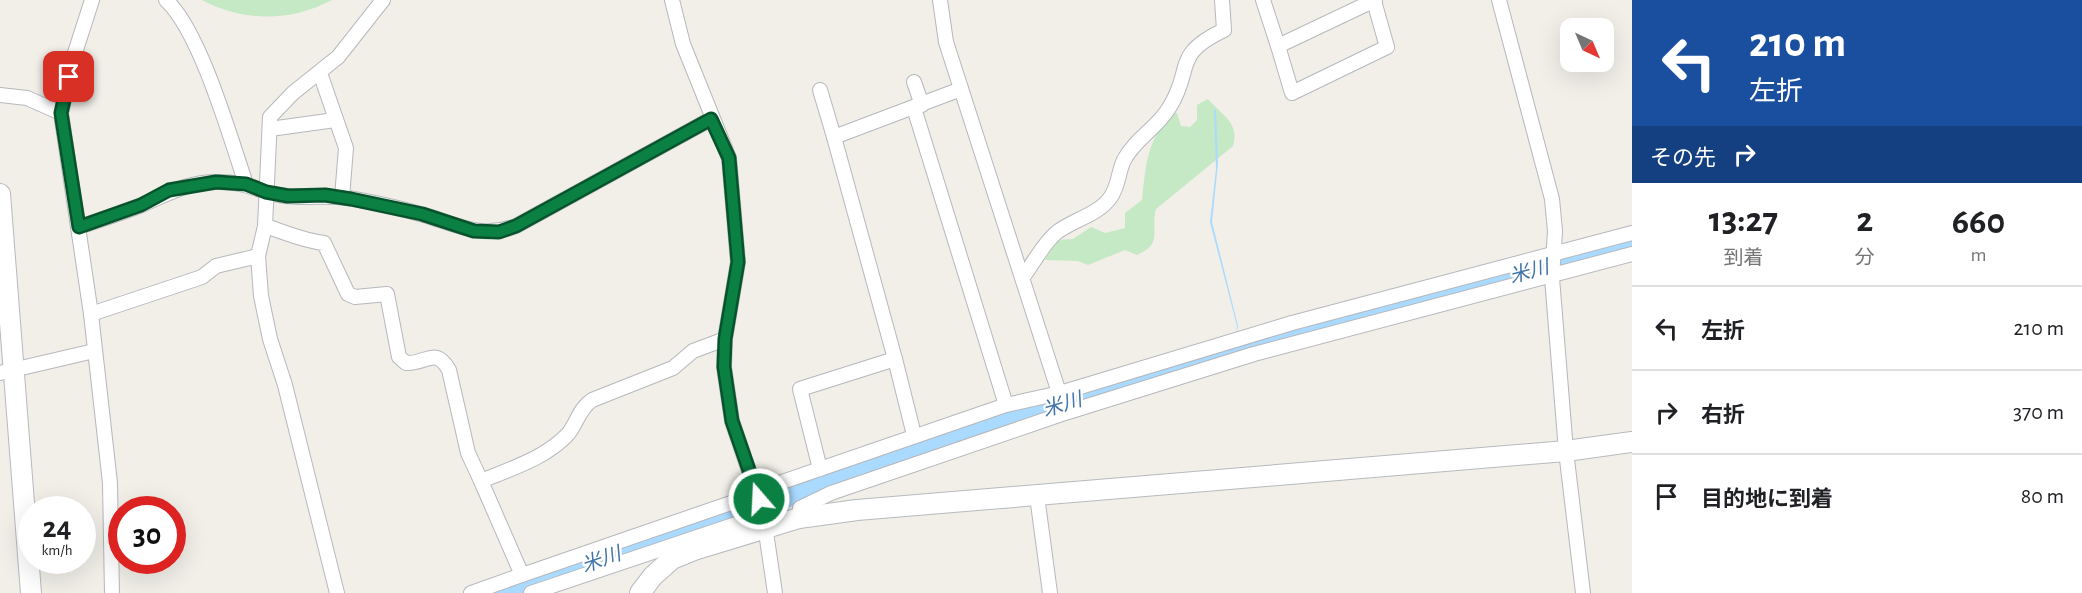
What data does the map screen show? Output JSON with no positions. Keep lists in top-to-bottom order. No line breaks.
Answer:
{"water":["米川"],"north":"bottom right","page":{"turn":["210 m","左折"],"then":"その先","eta":["13:27","到着","2","分","660","m"],"list":[{"name":"左折","value":"210 m"},{"name":"右折","value":"370 m"},{"name":"目的地に到着","value":"80 m"}],"speed":"24 km/h","limit":"30"}}
